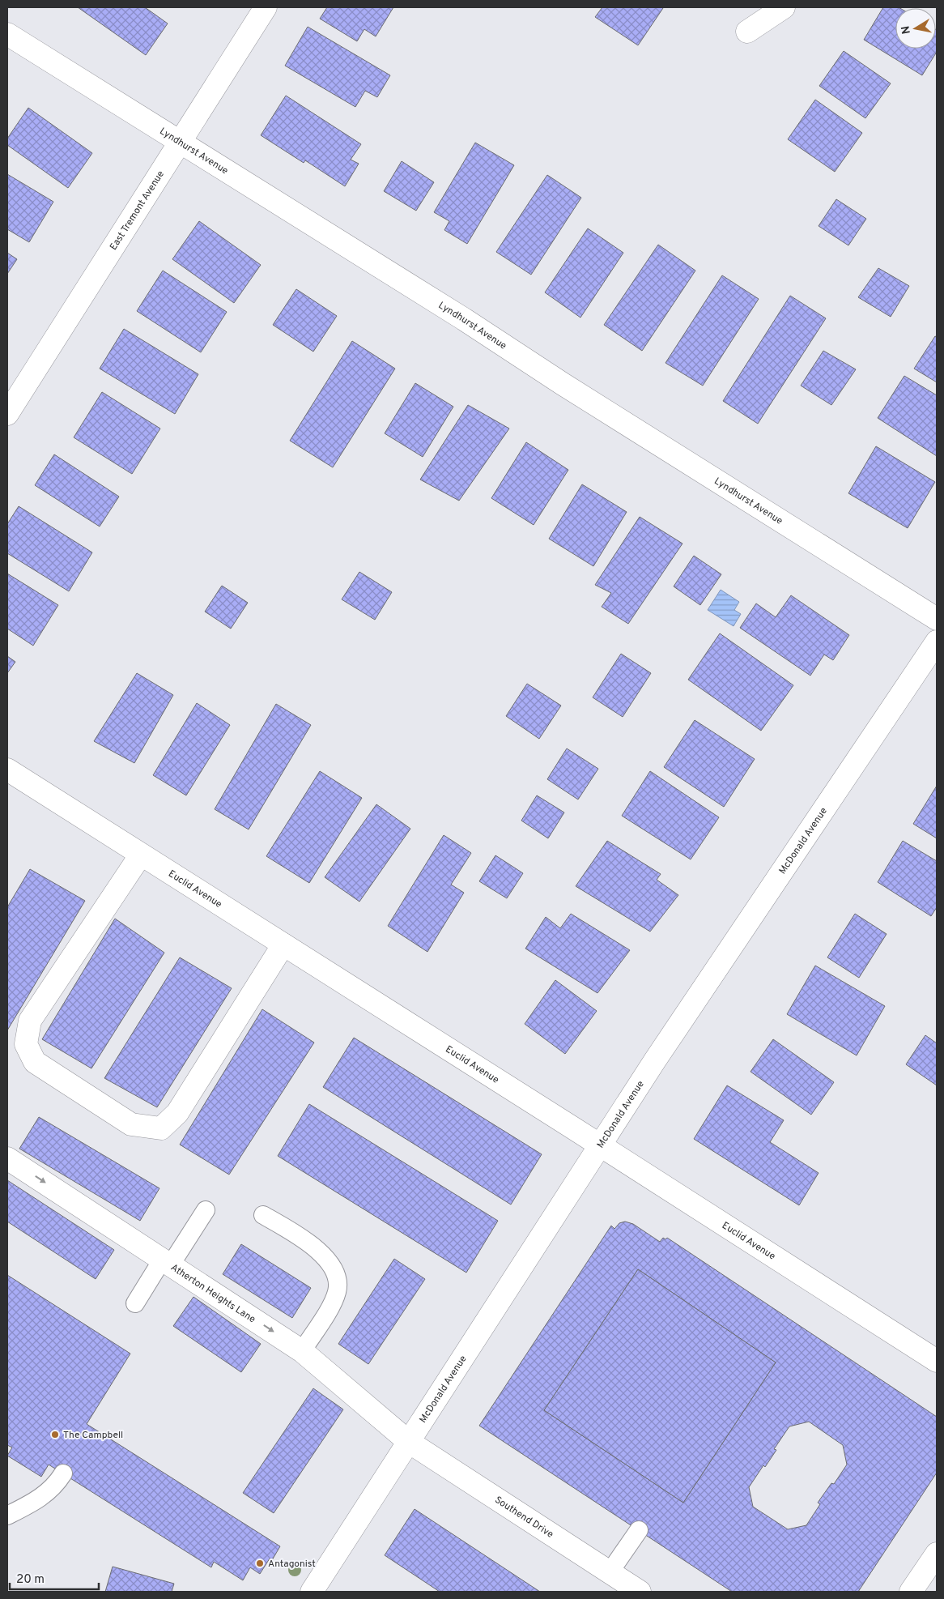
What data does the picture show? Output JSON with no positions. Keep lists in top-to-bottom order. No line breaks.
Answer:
{"streets":{"street":["Lyndhurst Avenue","East Tremont Avenue","McDonald Avenue","Euclid Avenue","Atherton Heights Lane","Southend Drive"]},"crossings":[["Lyndhurst Avenue","East Tremont Avenue"],["McDonald Avenue","Euclid Avenue"],["McDonald Avenue","Atherton Heights Lane"],["McDonald Avenue","Southend Drive"],["Atherton Heights Lane","Southend Drive"]],"one_way":["Atherton Heights Lane"],"places":["The Campbell","Antagonist"],"scale_bar":"20 m","north":"left"}
